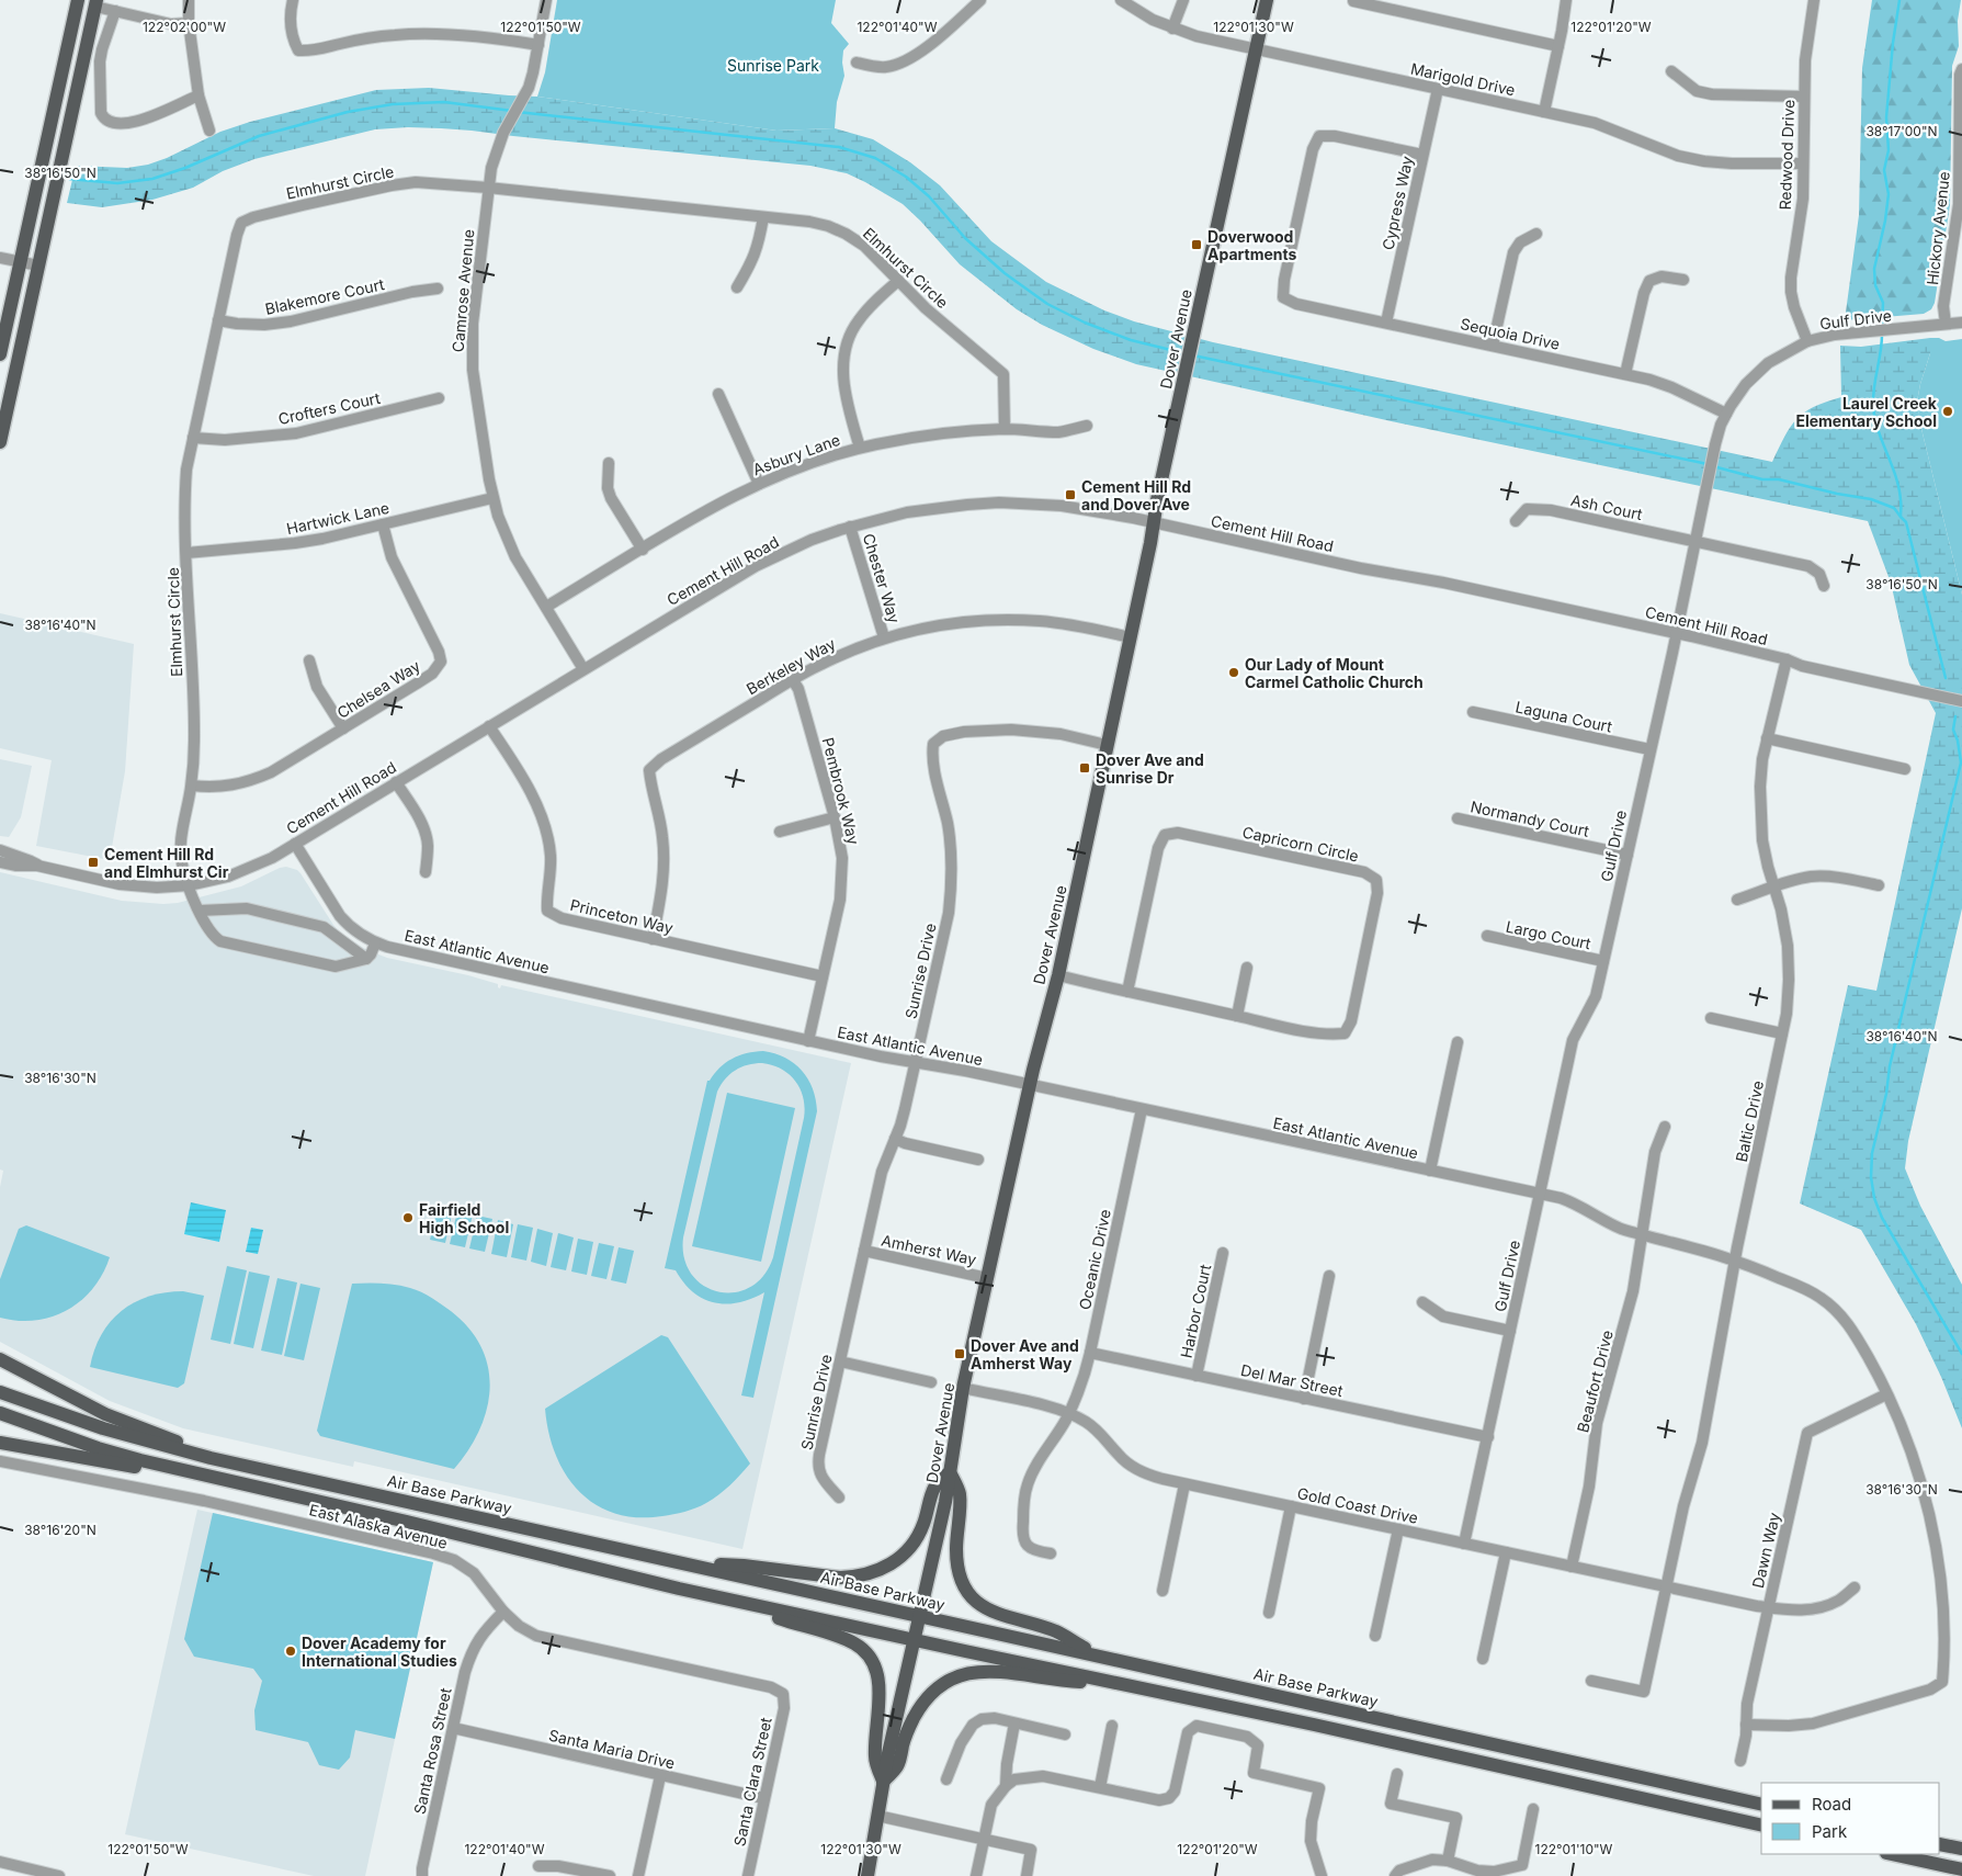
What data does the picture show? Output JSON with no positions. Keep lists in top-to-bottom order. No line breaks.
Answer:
{"streets":{"main road":["Dover Avenue","Air Base Parkway"],"street":["Marigold Drive","Redwood Drive","Elmhurst Circle","Cypress Way","Hickory Avenue","Camrose Avenue","Blakemore Court","Gulf Drive","Sequoia Drive","Crofters Court","Asbury Lane","Ash Court","Hartwick Lane","Cement Hill Road","Chester Way","Berkeley Way","Chelsea Way","Laguna Court","Pembrook Way","Normandy Court","Capricorn Circle","Princeton Way","Largo Court","East Atlantic Avenue","Sunrise Drive","Baltic Drive","Amherst Way","Oceanic Drive","Harbor Court","Del Mar Street","Beaufort Drive","Gold Coast Drive","East Alaska Avenue","Dawn Way","Santa Maria Drive","Santa Rosa Street","Santa Clara Street"]},"crossings":[["Marigold Drive","Redwood Drive"],["Marigold Drive","Cypress Way"],["Marigold Drive","Dover Avenue"],["Redwood Drive","Gulf Drive"],["Elmhurst Circle","Camrose Avenue"],["Elmhurst Circle","Blakemore Court"],["Elmhurst Circle","Crofters Court"],["Elmhurst Circle","Asbury Lane"],["Elmhurst Circle","Hartwick Lane"],["Elmhurst Circle","Cement Hill Road"],["Elmhurst Circle","Chelsea Way"],["Cypress Way","Sequoia Drive"],["Hickory Avenue","Gulf Drive"],["Camrose Avenue","Asbury Lane"],["Camrose Avenue","Hartwick Lane"],["Camrose Avenue","Cement Hill Road"],["Gulf Drive","Sequoia Drive"],["Gulf Drive","Ash Court"],["Gulf Drive","Cement Hill Road"],["Gulf Drive","Laguna Court"],["Gulf Drive","Normandy Court"],["Gulf Drive","Largo Court"],["Gulf Drive","East Atlantic Avenue"],["Gulf Drive","Del Mar Street"],["Gulf Drive","Gold Coast Drive"],["Dover Avenue","Cement Hill Road"],["Dover Avenue","Berkeley Way"],["Dover Avenue","Capricorn Circle"],["Dover Avenue","East Atlantic Avenue"],["Dover Avenue","Sunrise Drive"],["Dover Avenue","Amherst Way"],["Dover Avenue","Air Base Parkway"],["Dover Avenue","Gold Coast Drive"],["Hartwick Lane","Chelsea Way"],["Cement Hill Road","Chester Way"],["Cement Hill Road","Princeton Way"],["Cement Hill Road","East Atlantic Avenue"],["Cement Hill Road","Baltic Drive"],["Chester Way","Berkeley Way"],["Berkeley Way","Pembrook Way"],["Berkeley Way","Princeton Way"],["Pembrook Way","Princeton Way"],["Pembrook Way","East Atlantic Avenue"],["East Atlantic Avenue","Sunrise Drive"],["East Atlantic Avenue","Baltic Drive"],["East Atlantic Avenue","Oceanic Drive"],["East Atlantic Avenue","Beaufort Drive"],["East Atlantic Avenue","Dawn Way"],["Sunrise Drive","Amherst Way"],["Baltic Drive","Gold Coast Drive"],["Oceanic Drive","Del Mar Street"],["Oceanic Drive","Gold Coast Drive"],["Harbor Court","Del Mar Street"],["Beaufort Drive","Gold Coast Drive"],["Gold Coast Drive","Dawn Way"],["East Alaska Avenue","Santa Rosa Street"],["East Alaska Avenue","Santa Clara Street"],["Santa Maria Drive","Santa Rosa Street"],["Santa Maria Drive","Santa Clara Street"]],"parks":["Sunrise Park"],"places":{"transit":["Doverwood Apartments","Cement Hill Rd and Dover Ave","Dover Ave and Sunrise Dr","Cement Hill Rd and Elmhurst Cir","Dover Ave and Amherst Way"],"other":["Laurel Creek Elementary School","Our Lady of Mount Carmel Catholic Church","Fairfield High School","Dover Academy for International Studies"]},"legend":["Road","Park"],"coordinates":["122°02'00\"W","122°01'50\"W","122°01'40\"W","122°01'30\"W","122°01'20\"W","38°17'00\"N","38°16'50\"N","38°16'40\"N","38°16'30\"N","38°16'20\"N","122°01'10\"W"]}
